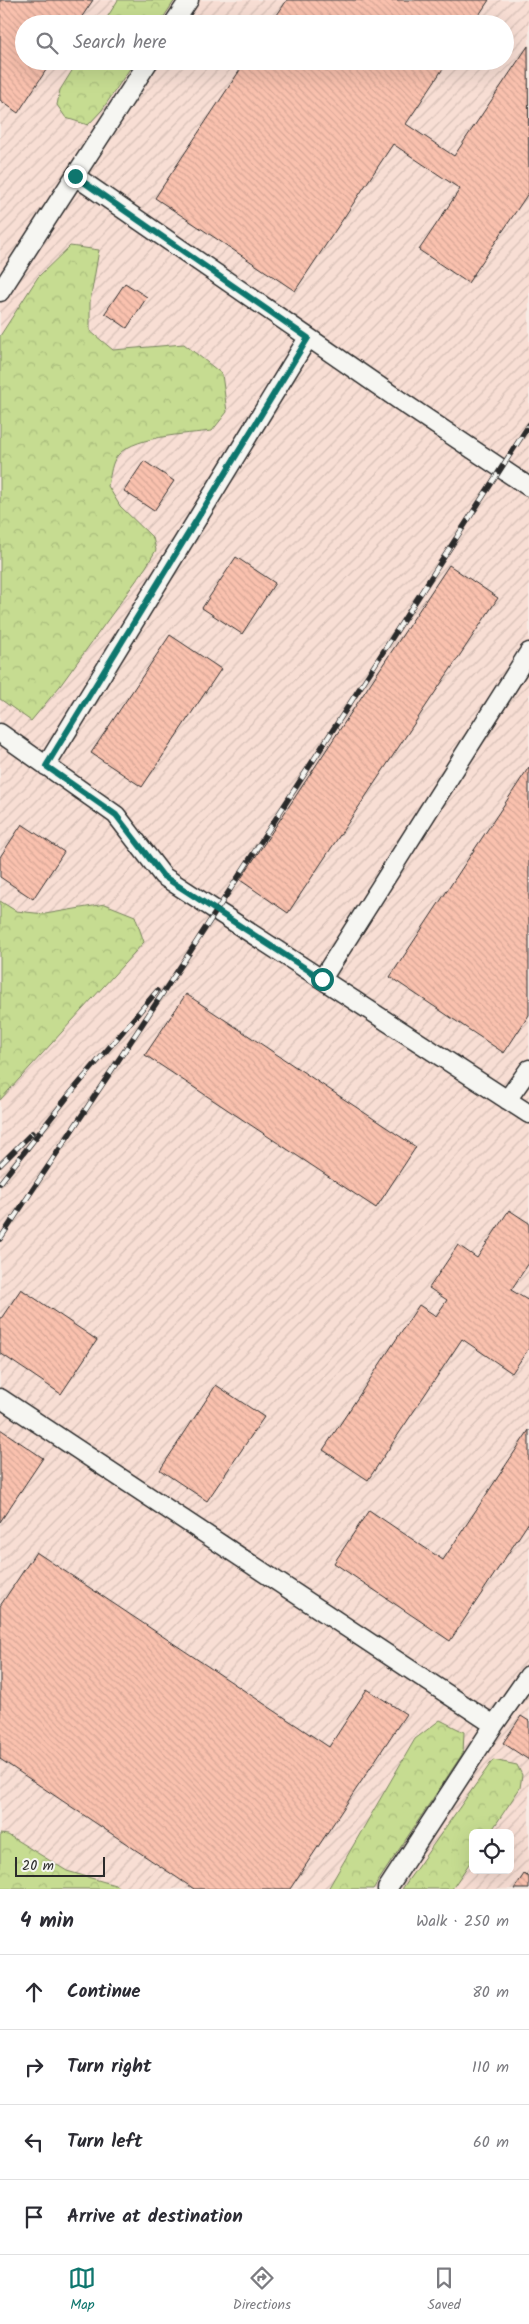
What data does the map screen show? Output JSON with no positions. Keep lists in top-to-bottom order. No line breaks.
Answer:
{"scale_bar":"20 m","page":{"search":"Search here","scale":"20 m","heading":["4 min","Walk · 250 m"],"list":[["Continue","80 m"],["Turn right","110 m"],["Turn left","60 m"],"Arrive at destination"],"nav":["Map","Directions","Saved"]}}
